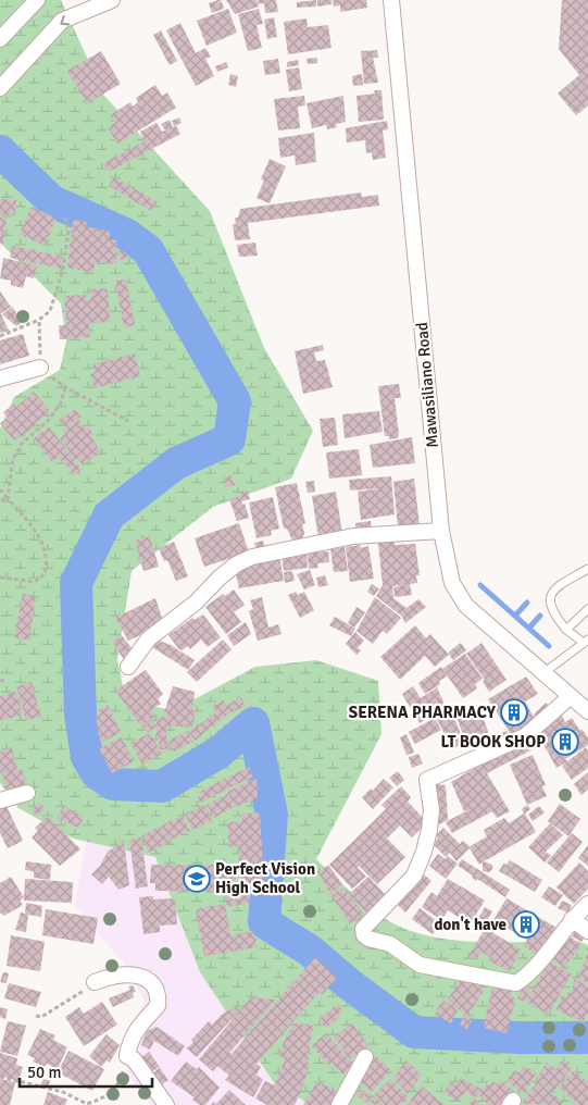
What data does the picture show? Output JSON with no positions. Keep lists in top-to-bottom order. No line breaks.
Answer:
{"streets":{"street":["Mawasiliano Road"]},"places":{"building":["SERENA PHARMACY","LT BOOK SHOP","don't have"],"school or university":["Perfect Vision High School"]},"scale_bar":"50 m"}
